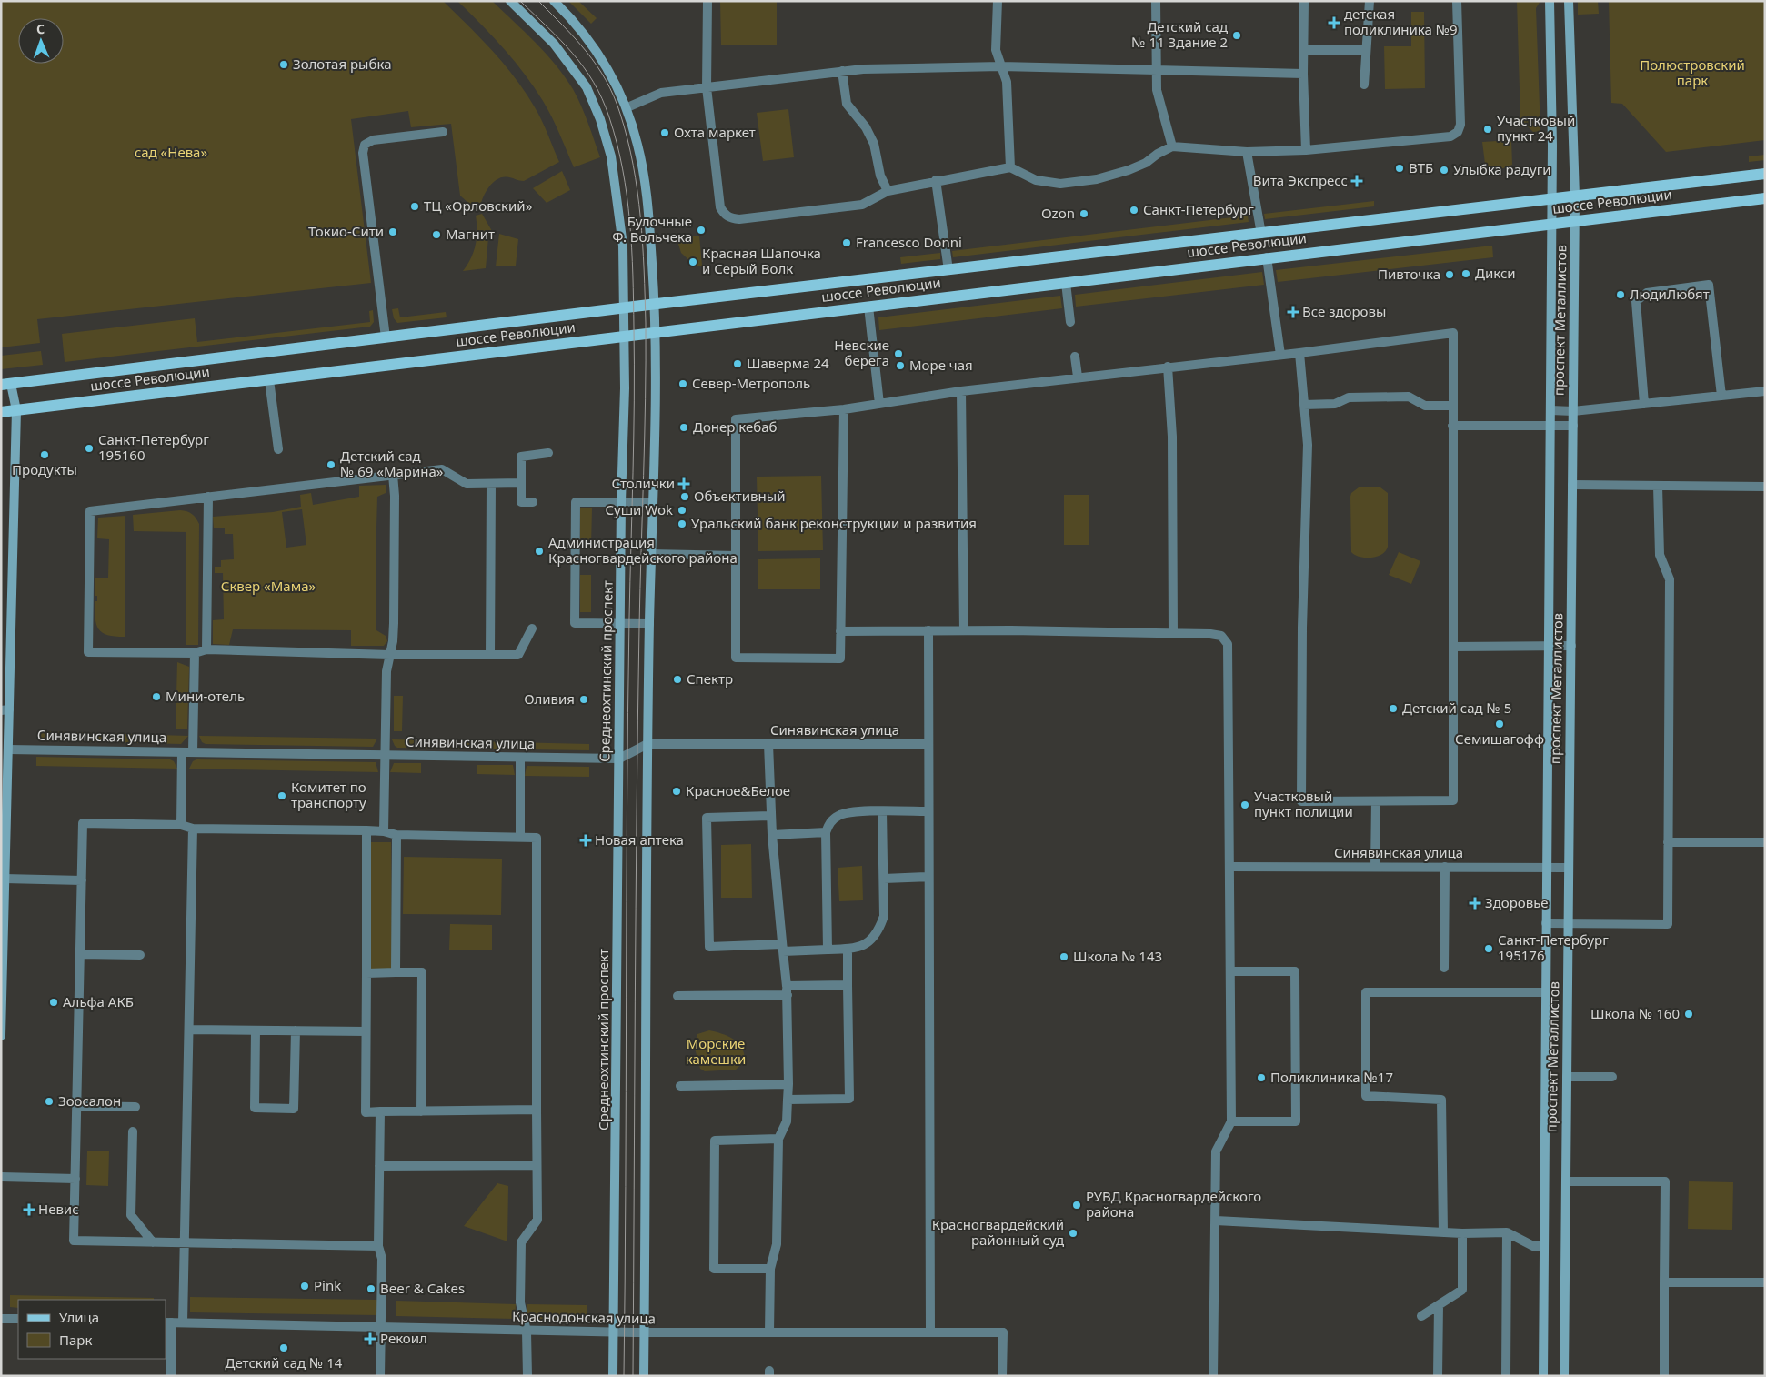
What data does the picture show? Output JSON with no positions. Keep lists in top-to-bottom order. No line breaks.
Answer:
{"streets":{"main road":["шоссе Революции"],"street":["проспект Металлистов","Среднеохтинский проспект","Синявинская улица","Краснодонская улица"]},"crossings":[["шоссе Революции","проспект Металлистов"],["шоссе Революции","Среднеохтинский проспект"],["проспект Металлистов","Синявинская улица"],["Среднеохтинский проспект","Синявинская улица"],["Среднеохтинский проспект","Краснодонская улица"]],"parks":["Полюстровский парк","сад «Нева»","Сквер «Мама»","Морские камешки"],"places":{"health":["детская поликлиника №9","Вита Экспресс","Все здоровы","Столички","Новая аптека","Здоровье","Невис","Рекоил"],"other":["Детский сад № 11 Здание 2","Золотая рыбка","Участковый пункт 24","Охта маркет","ВТБ","Улыбка радуги","ТЦ «Орловский»","Санкт-Петербург","Ozon","Булочные Ф. Вольчека","Токио-Сити","Магнит","Francesco Donni","Красная Шапочка и Серый Волк","Дикси","Пивточка","ЛюдиЛюбят","Невские берега","Шаверма 24","Море чая","Север-Метрополь","Донер кебаб","Санкт-Петербург 195160","Продукты","Детский сад № 69 «Марина»","Объективный","Суши Wok","Уральский банк реконструкции и развития","Администрация Красногвардейского района","Спектр","Мини-отель","Оливия","Детский сад № 5","Семишагофф","Красное&Белое","Комитет по транспорту","Участковый пункт полиции","Санкт-Петербург 195176","Школа № 143","Альфа АКБ","Школа № 160","Поликлиника №17","Зоосалон","РУВД Красногвардейского района","Красногвардейский районный суд","Pink","Beer & Cakes","Детский сад № 14"]},"legend":["Улица","Парк"],"north":"top"}
